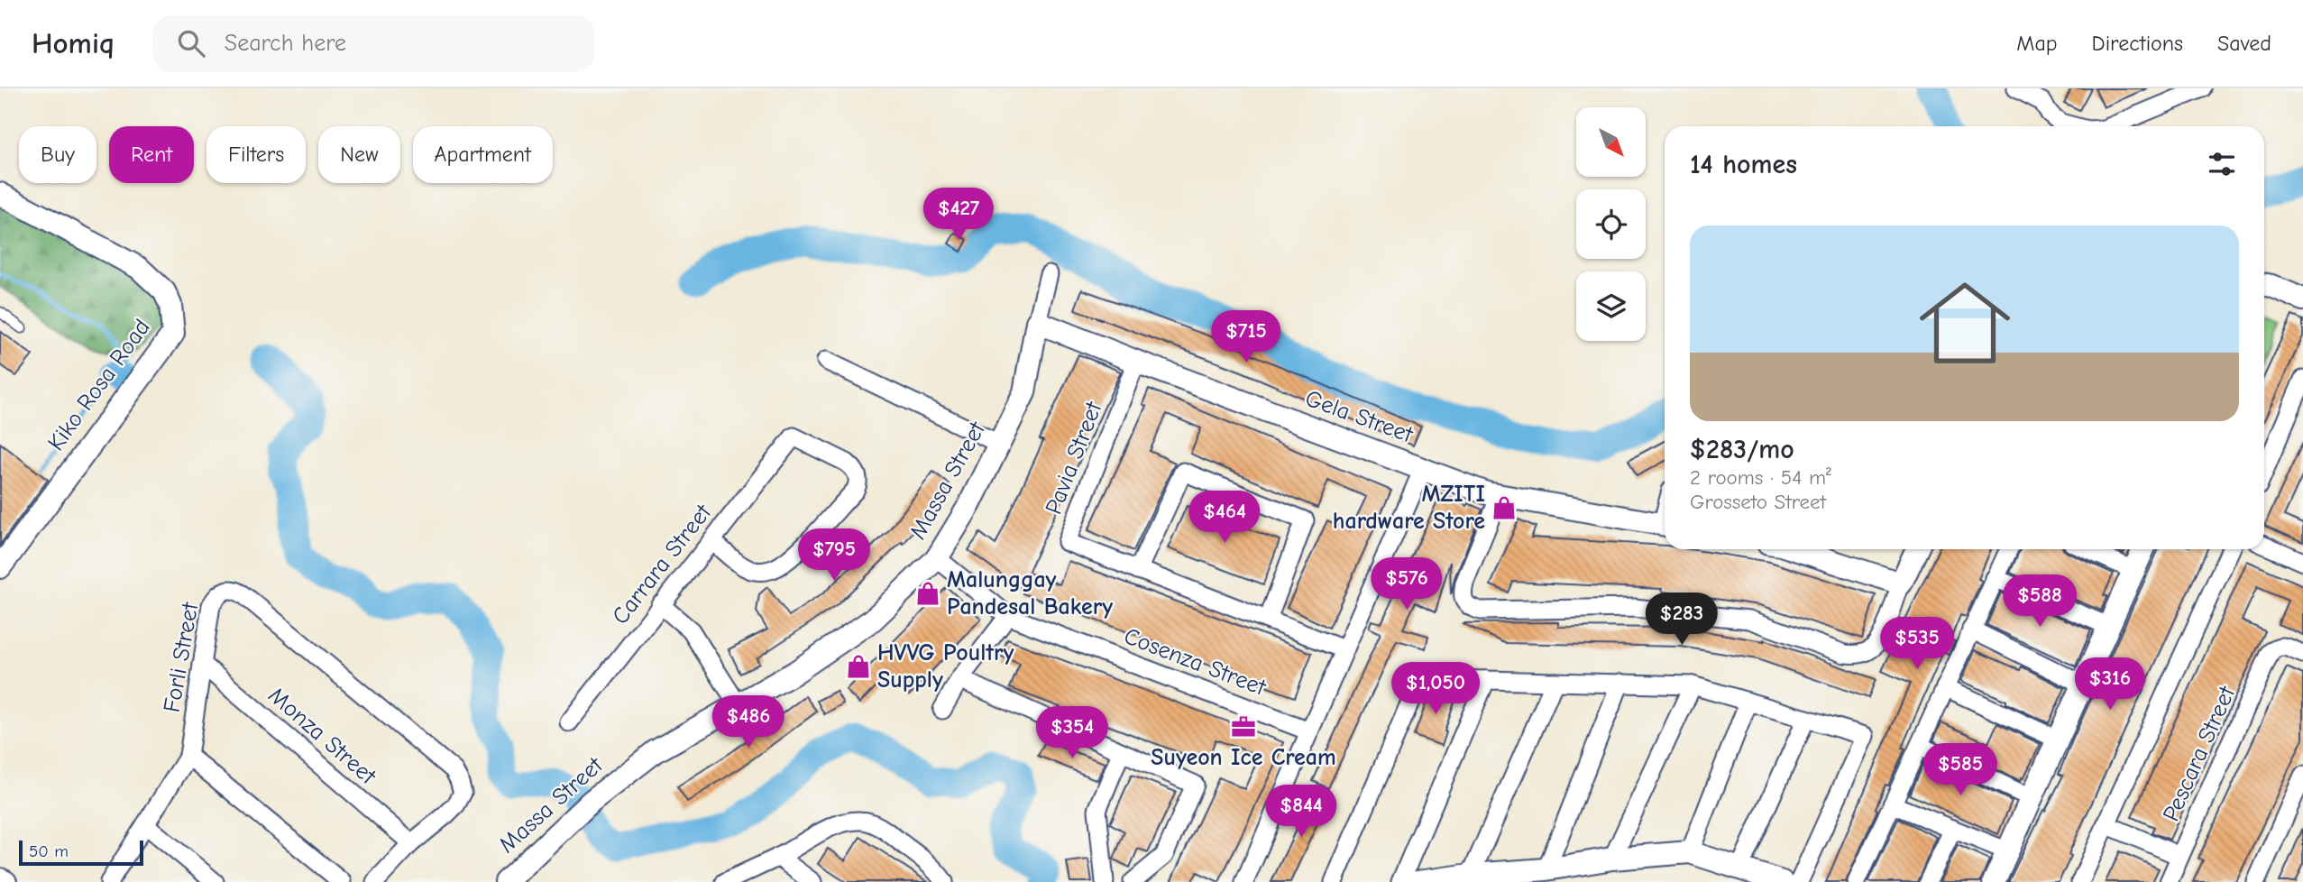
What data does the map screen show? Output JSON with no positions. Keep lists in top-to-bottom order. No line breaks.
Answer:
{"streets":{"street":["Kiko Rosa Road","Gela Street","Pavia Street","Massa Street","Carrara Street","Forli Street","Cosenza Street","Monza Street","Pescara Street"]},"crossings":[["Gela Street","Pavia Street"],["Gela Street","Massa Street"],["Massa Street","Cosenza Street"],["Forli Street","Monza Street"]],"places":{"shop":["MZITI hardware Store","Malunggay Pandesal Bakery","HVVG Poultry Supply"],"office":["Suyeon Ice Cream"]},"scale_bar":"50 m","north":"bottom right","page":{"header":"Homiq","search":"Search here","nav":["Map","Directions","Saved"],"chip":["Buy","Rent","Filters","New","Apartment"],"heading":"14 homes","price":["$427","$715","$464","$795","$576","$588","$283","$535","$316","$1,050","$486","$354","$585","$844"],"list":[{"name":"$283/mo","note":"2 rooms · 54 m² · Grosseto Street"}],"scale":"50 m"}}
